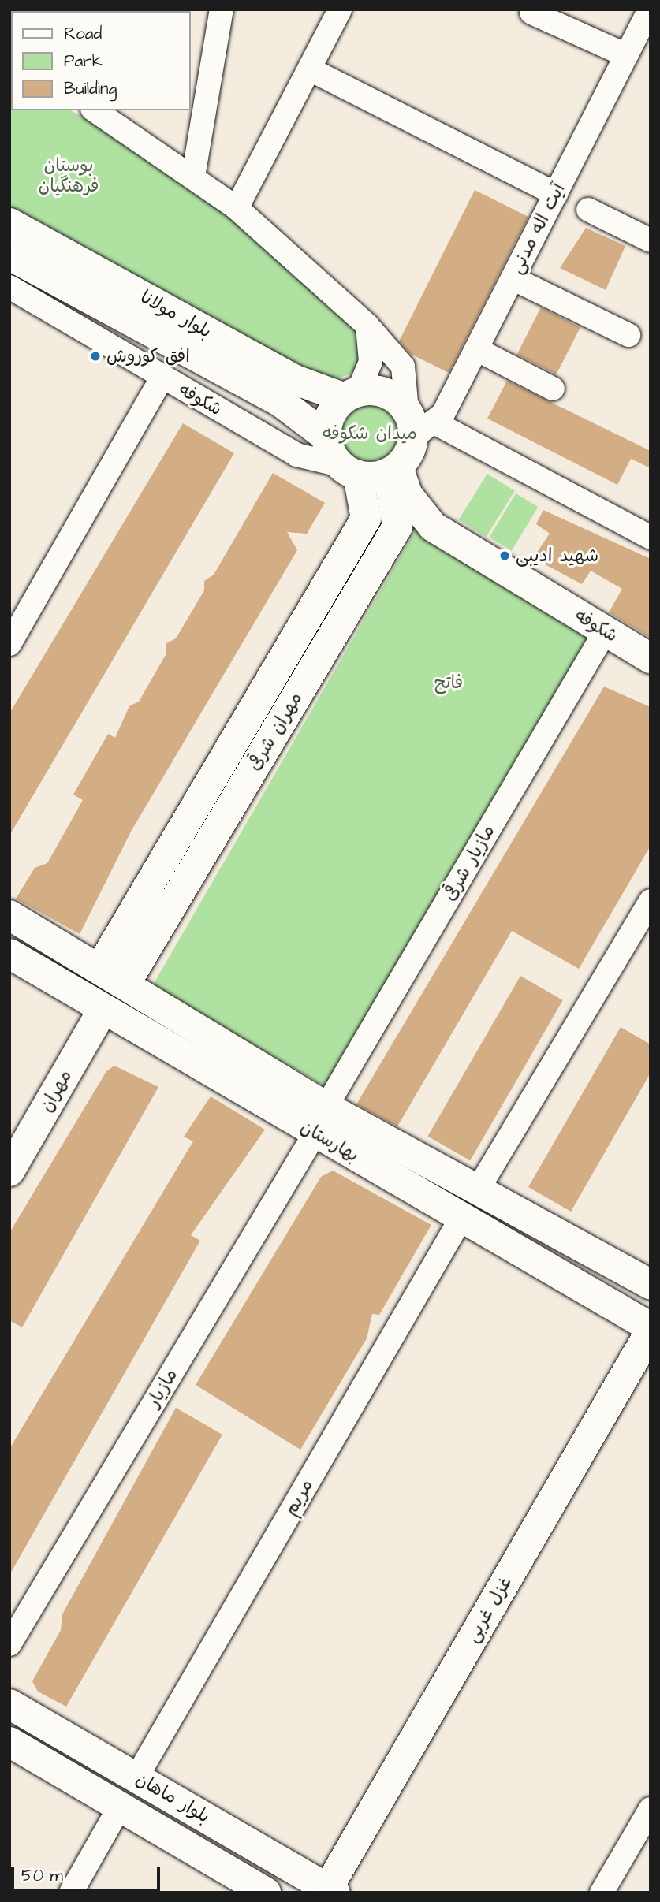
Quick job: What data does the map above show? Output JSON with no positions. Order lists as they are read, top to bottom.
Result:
{
  "streets": {
    "main road": [
      "بلوار مولانا",
      "شکوفه",
      "مهران شرقی",
      "مهران",
      "بهارستان",
      "غزل غربی",
      "بلوار ماهان"
    ],
    "street": [
      "آیت اله مدنی",
      "مازیار شرقی",
      "مازیار",
      "مریم"
    ]
  },
  "crossings": [
    ["آیت اله مدنی", "بلوار مولانا"],
    ["آیت اله مدنی", "شکوفه"],
    ["آیت اله مدنی", "مهران شرقی"],
    ["بلوار مولانا", "شکوفه"],
    ["بلوار مولانا", "مهران شرقی"],
    ["شکوفه", "مهران شرقی"],
    ["شکوفه", "مازیار شرقی"],
    ["مهران شرقی", "بهارستان"],
    ["مهران", "بهارستان"],
    ["بهارستان", "مازیار"],
    ["بهارستان", "مریم"],
    ["بهارستان", "غزل غربی"],
    ["مریم", "بلوار ماهان"],
    ["غزل غربی", "بلوار ماهان"]
  ],
  "parks": ["بوستان فرهنگیان", "میدان شکوفه", "فاتح"],
  "places": ["افق کوروش", "شهید ادیبی"],
  "legend": ["Road", "Park", "Building"],
  "scale_bar": "50 m"
}
